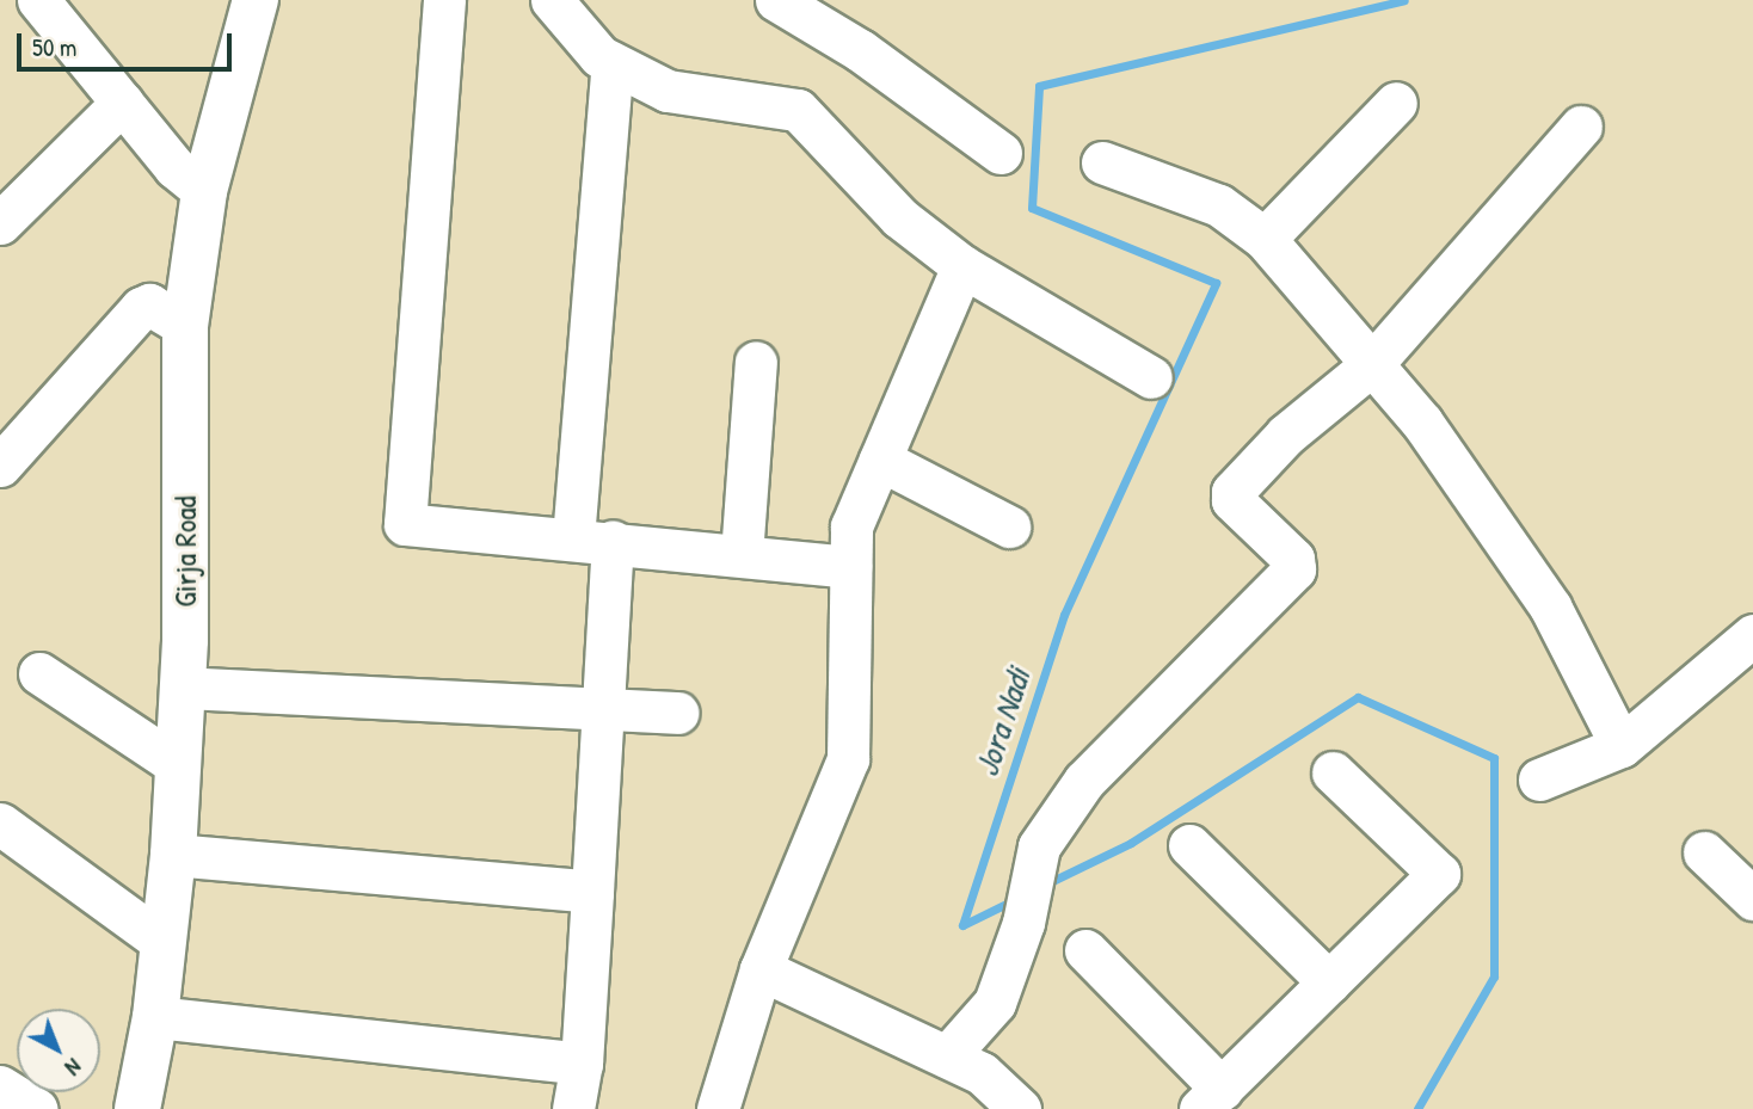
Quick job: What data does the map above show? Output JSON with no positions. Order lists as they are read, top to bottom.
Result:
{
  "streets": {
    "main road": ["Girja Road"]
  },
  "water": ["Jora Nadi"],
  "scale_bar": "50 m",
  "north": "bottom right"
}
